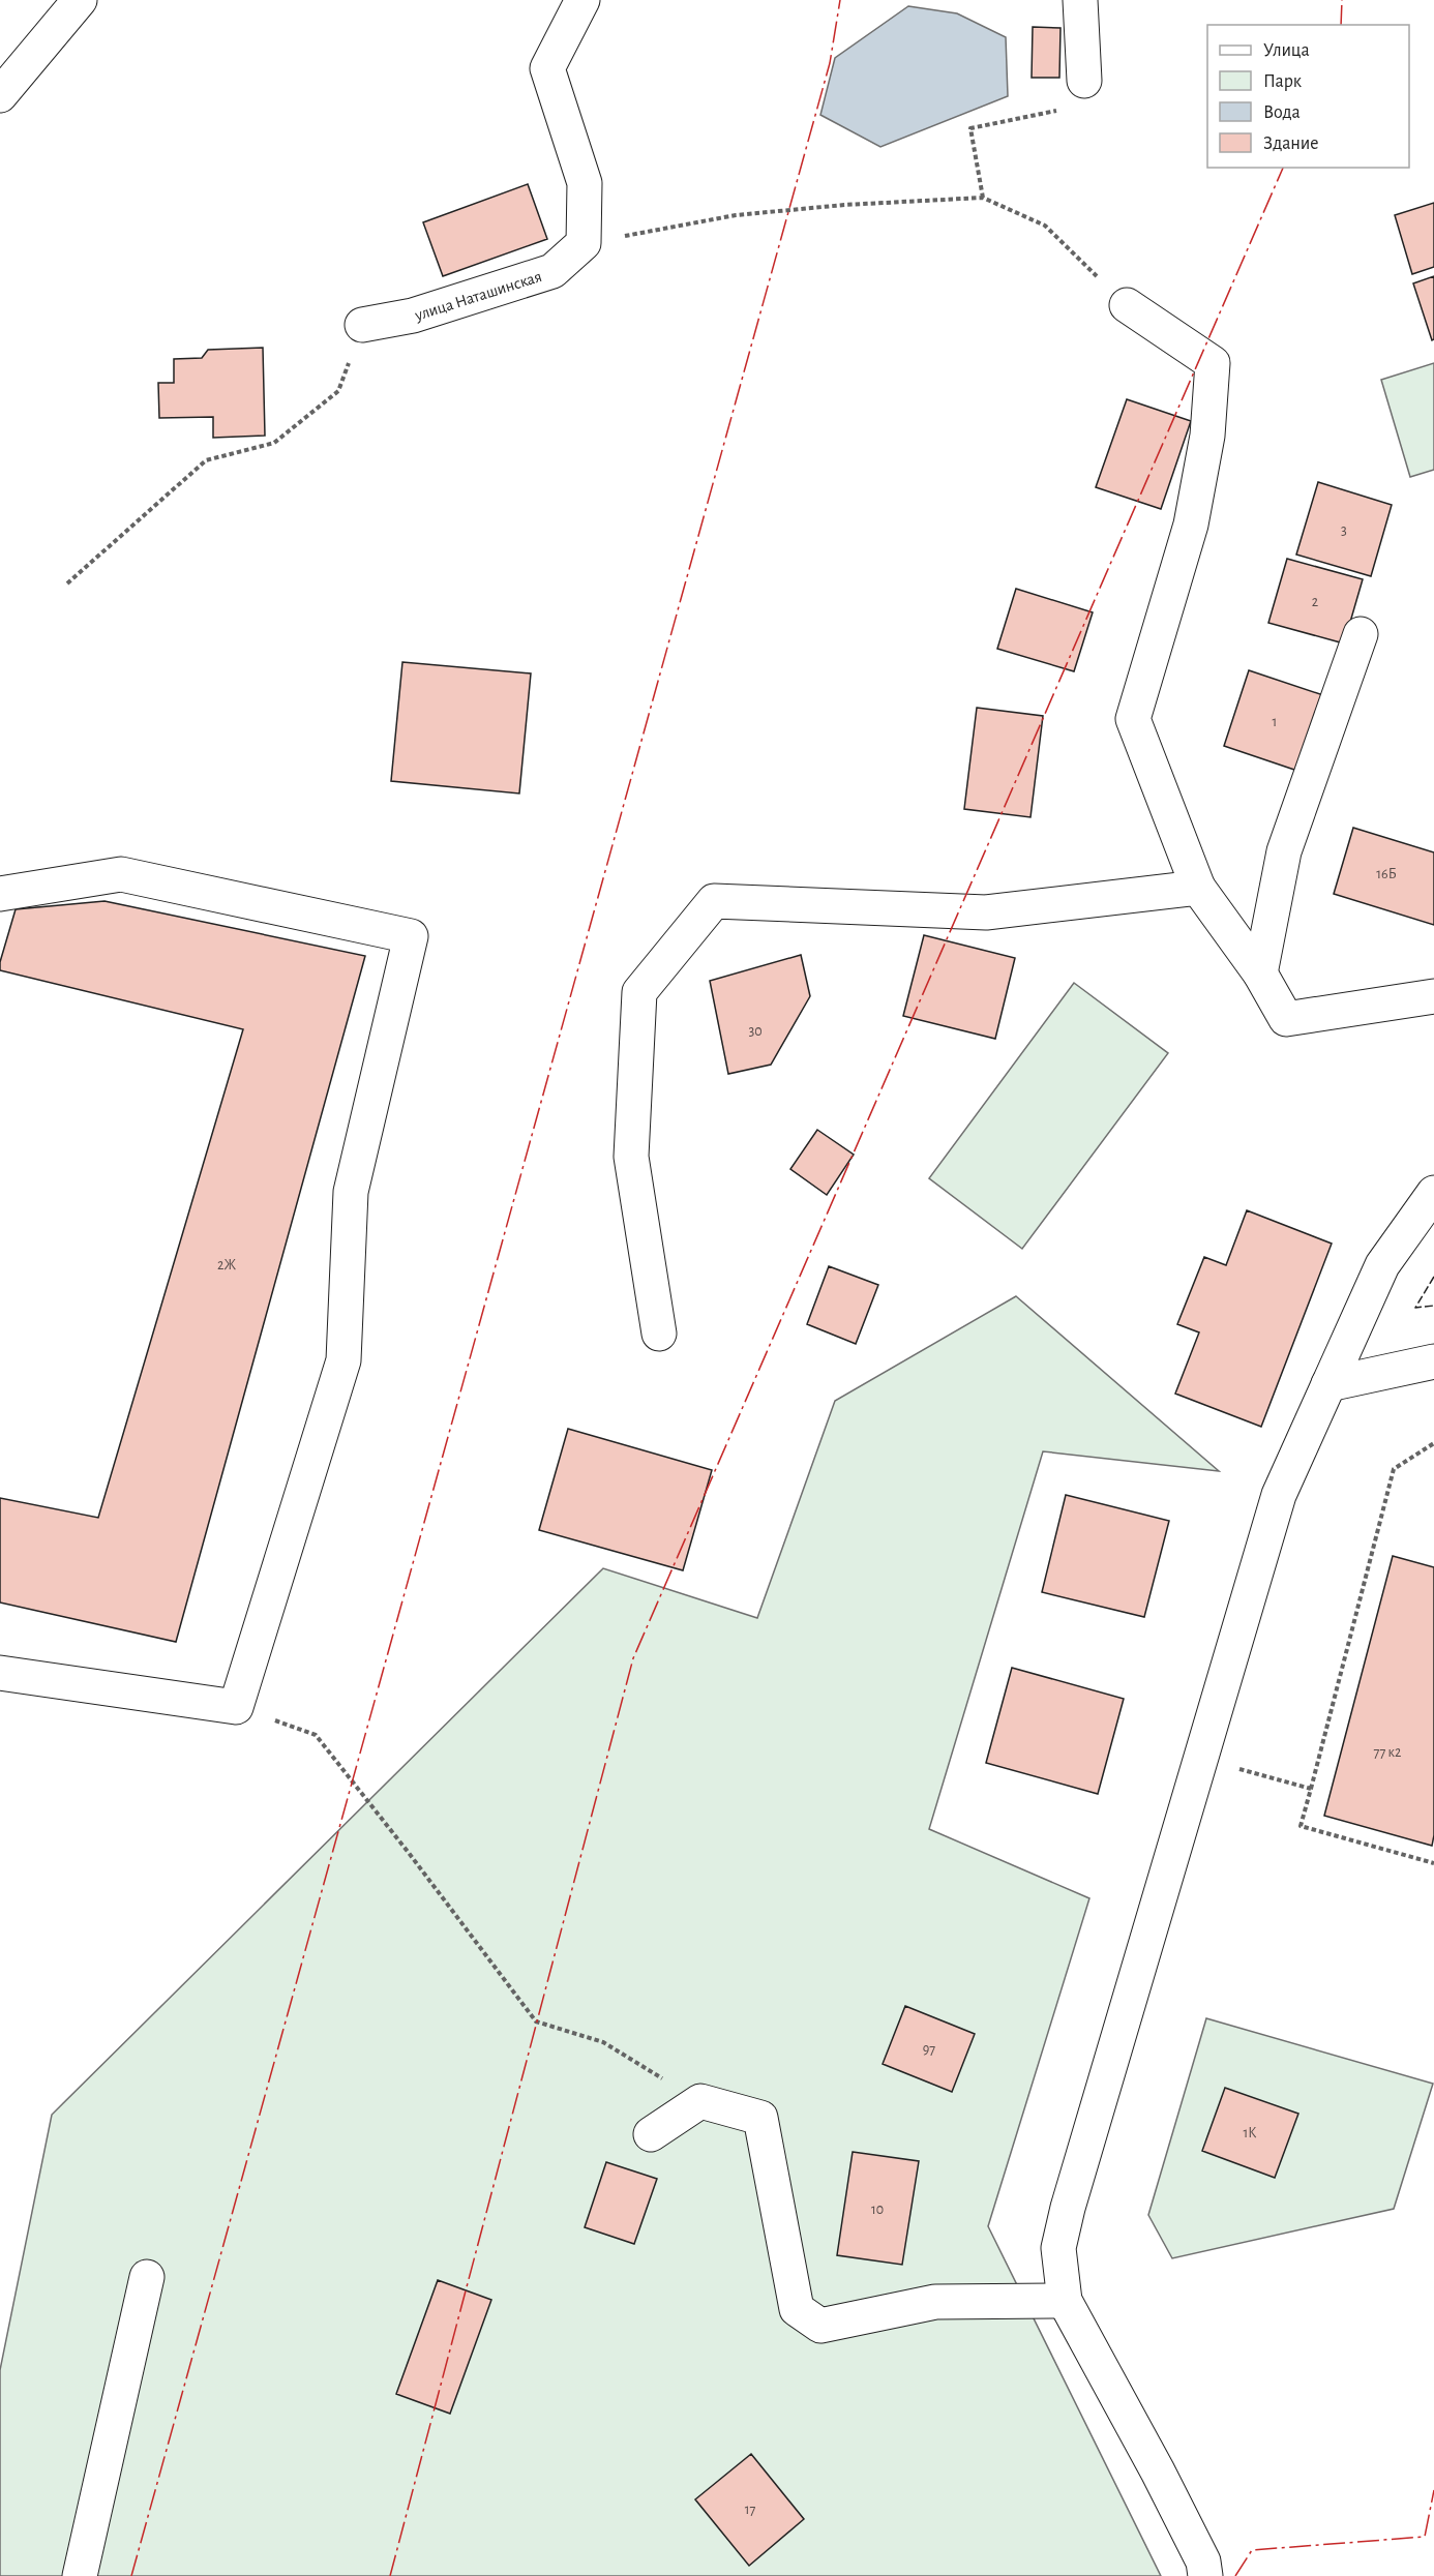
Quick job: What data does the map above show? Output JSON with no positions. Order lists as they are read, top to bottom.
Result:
{
  "streets": {
    "street": ["улица Наташинская"]
  },
  "house_numbers": [
    "3",
    "2",
    "1",
    "16Б",
    "30",
    "2Ж",
    "77 к2",
    "97",
    "1К",
    "10",
    "17"
  ],
  "legend": [
    "Улица",
    "Парк",
    "Вода",
    "Здание"
  ]
}
